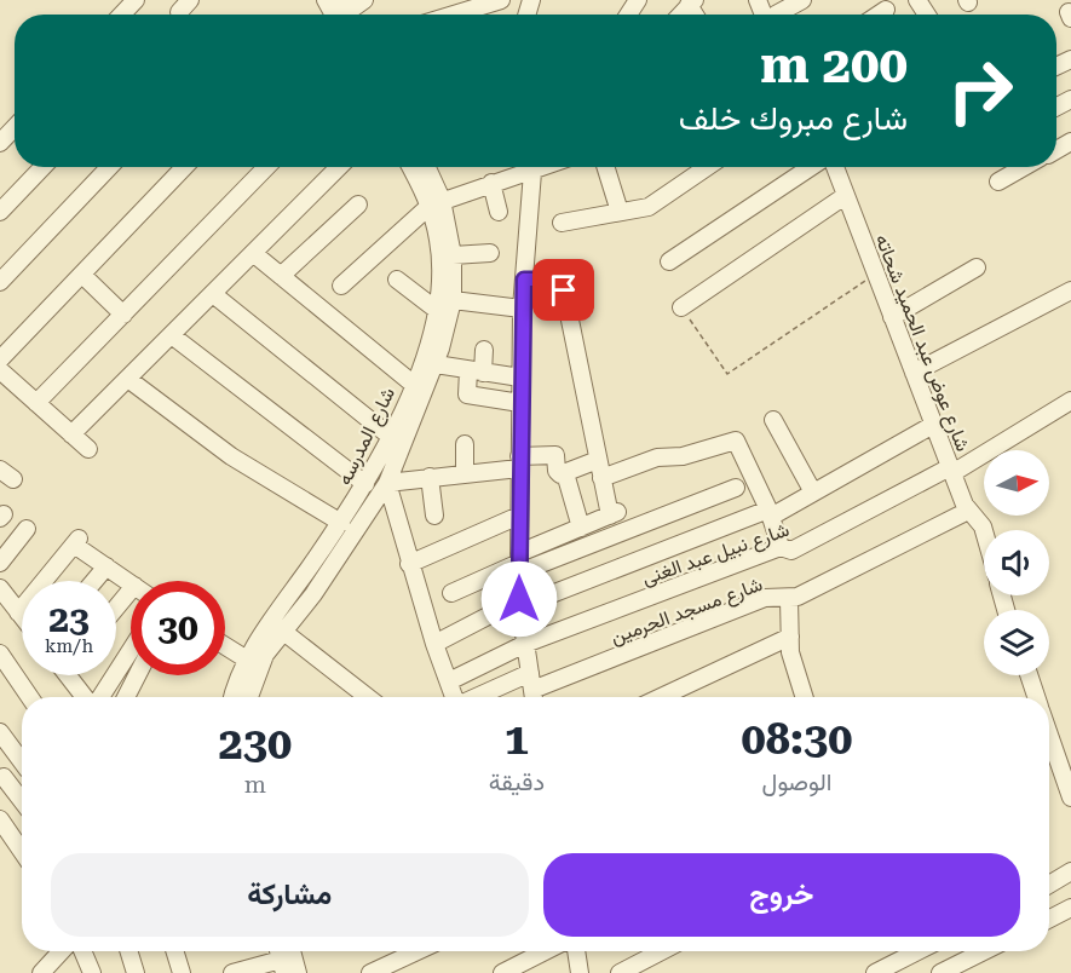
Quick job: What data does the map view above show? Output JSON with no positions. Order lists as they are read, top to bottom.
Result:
{
  "streets": {
    "street": [
      "شارع عوض عبد الحميد شحاته",
      "شارع المدرسه",
      "شارع نبيل عبد الغنى",
      "شارع مسجد الحرمين"
    ]
  },
  "crossings": [
    ["شارع عوض عبد الحميد شحاته", "شارع نبيل عبد الغنى"],
    ["شارع عوض عبد الحميد شحاته", "شارع مسجد الحرمين"]
  ],
  "north": "right",
  "page": {
    "turn": ["200 m", "شارع مبروك خلف"],
    "speed": "23 km/h",
    "limit": "30",
    "eta": [
      "08:30",
      "الوصول",
      "1",
      "دقيقة",
      "230",
      "m"
    ],
    "buttons": ["خروج", "مشاركة"]
  }
}
